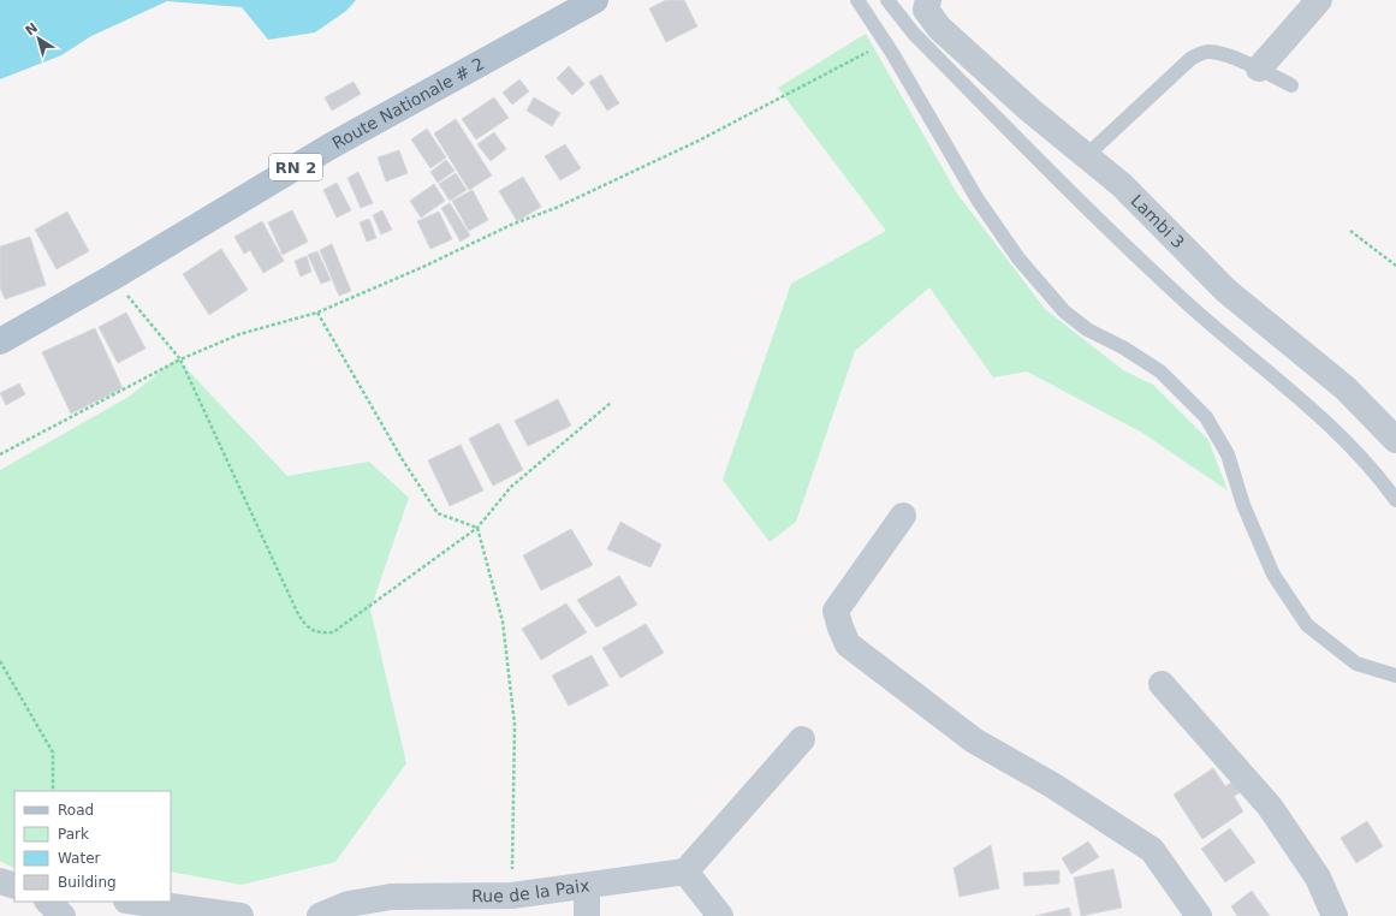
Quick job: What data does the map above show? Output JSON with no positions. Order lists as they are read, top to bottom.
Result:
{
  "streets": {
    "main road": ["Route Nationale # 2", "RN 2"],
    "street": ["Lambi 3", "Rue de la Paix"]
  },
  "legend": [
    "Road",
    "Park",
    "Water",
    "Building"
  ],
  "north": "top left"
}
